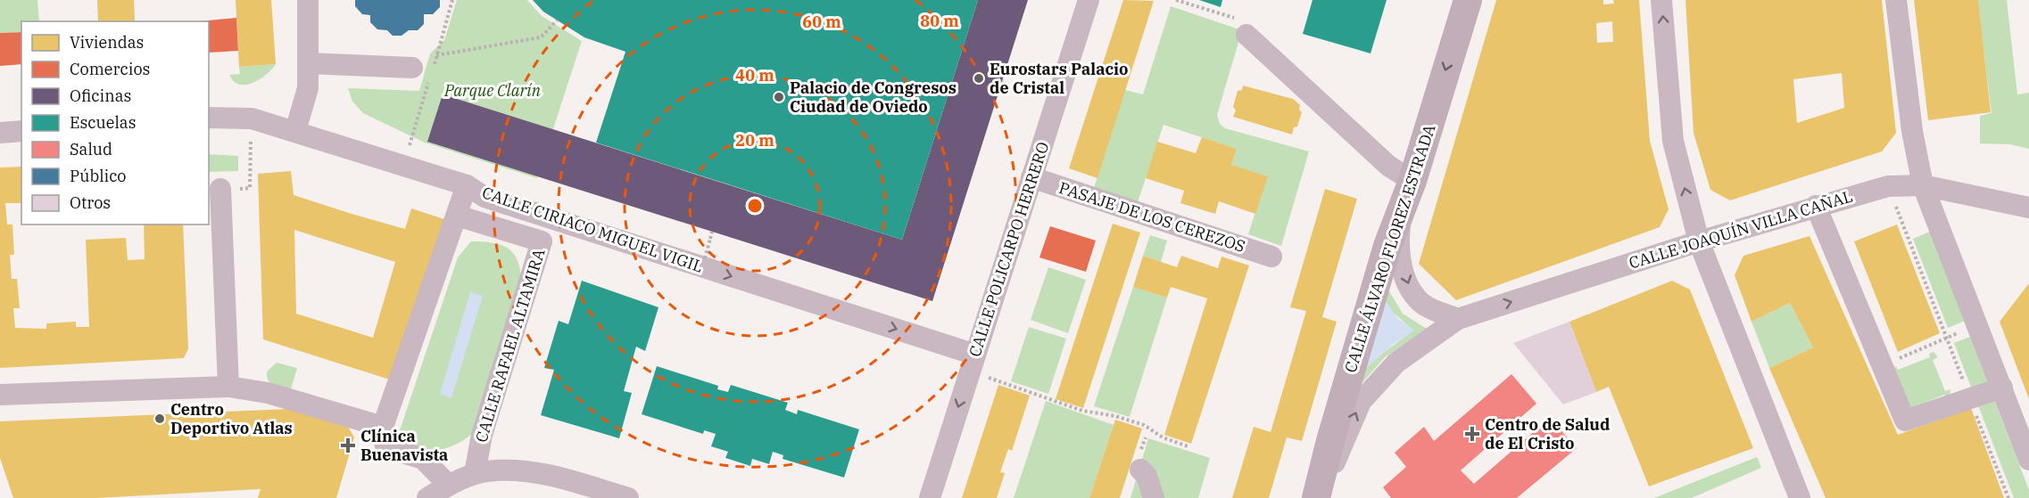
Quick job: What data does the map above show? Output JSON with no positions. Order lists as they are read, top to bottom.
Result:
{
  "streets": {
    "main road": ["CALLE ÁLVARO FLOREZ ESTRADA"],
    "street": [
      "PASAJE DE LOS CEREZOS",
      "CALLE CIRIACO MIGUEL VIGIL",
      "CALLE JOAQUÍN VILLA CAÑAL",
      "CALLE POLICARPO HERRERO",
      "CALLE RAFAEL ALTAMIRA"
    ]
  },
  "crossings": [
    ["PASAJE DE LOS CEREZOS", "CALLE POLICARPO HERRERO"],
    ["CALLE CIRIACO MIGUEL VIGIL", "CALLE POLICARPO HERRERO"],
    ["CALLE JOAQUÍN VILLA CAÑAL", "CALLE ÁLVARO FLOREZ ESTRADA"]
  ],
  "one_way": ["CALLE CIRIACO MIGUEL VIGIL", "CALLE JOAQUÍN VILLA CAÑAL", "CALLE ÁLVARO FLOREZ ESTRADA"],
  "parks": ["Parque Clarín"],
  "places": {
    "other": ["Eurostars Palacio de Cristal", "Palacio de Congresos Ciudad de Oviedo", "Centro Deportivo Atlas"],
    "health": ["Centro de Salud de El Cristo", "Clínica Buenavista"]
  },
  "legend": [
    "Viviendas",
    "Comercios",
    "Oficinas",
    "Escuelas",
    "Salud",
    "Público",
    "Otros"
  ],
  "rings": [
    "80 m",
    "60 m",
    "40 m",
    "20 m"
  ]
}
